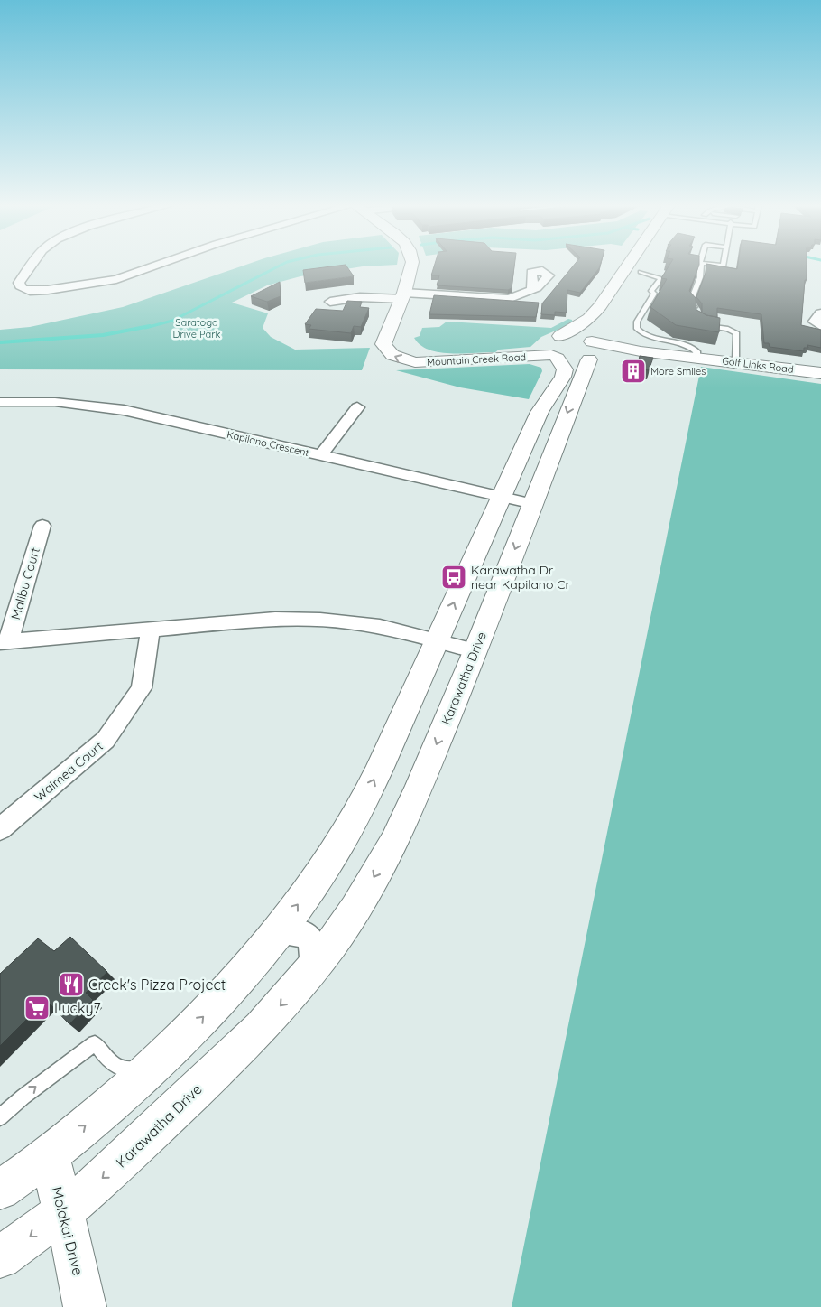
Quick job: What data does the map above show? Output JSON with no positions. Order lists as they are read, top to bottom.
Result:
{
  "streets": {
    "main road": [
      "Mountain Creek Road",
      "Golf Links Road",
      "Karawatha Drive",
      "Molakai Drive"
    ],
    "street": ["Kapilano Crescent", "Malibu Court", "Waimea Court"]
  },
  "crossings": [
    ["Mountain Creek Road", "Karawatha Drive"],
    ["Golf Links Road", "Karawatha Drive"],
    ["Kapilano Crescent", "Karawatha Drive"],
    ["Karawatha Drive", "Molakai Drive"]
  ],
  "parks": ["Saratoga Drive Park"],
  "places": {
    "building": ["More Smiles"],
    "bus stop": ["Karawatha Dr near Kapilano Cr"],
    "restaurant": ["Creek's Pizza Project"],
    "supermarket": ["Lucky7"]
  }
}
